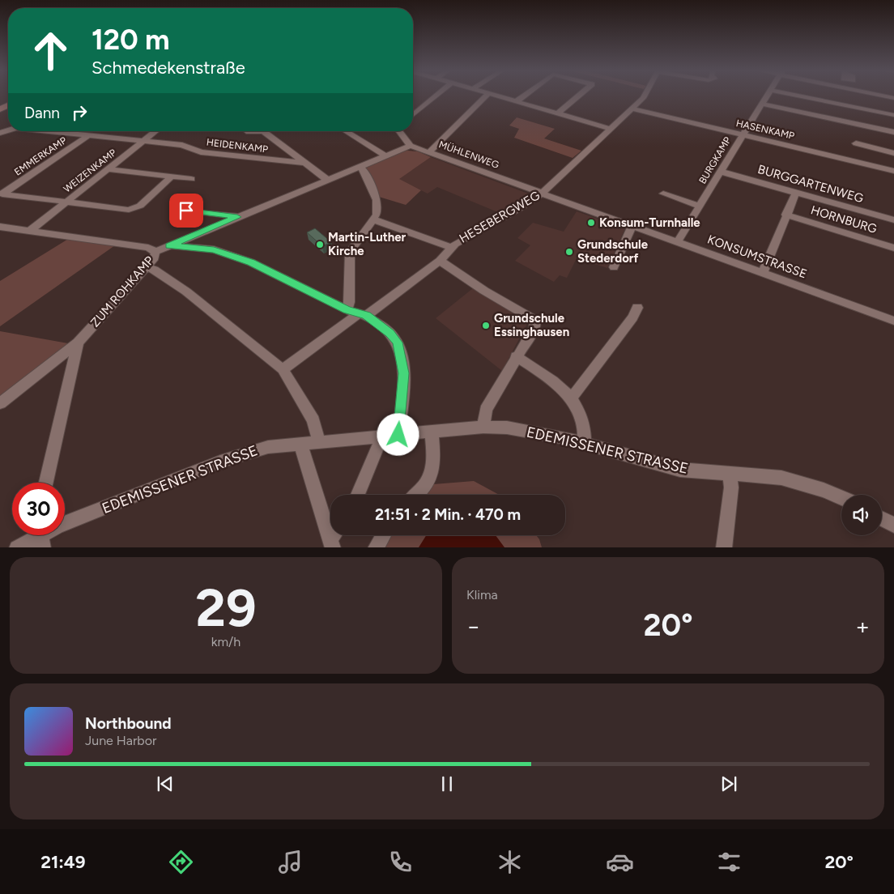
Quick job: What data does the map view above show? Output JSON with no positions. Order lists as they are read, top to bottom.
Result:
{
  "streets": {
    "street": [
      "HASENKAMP",
      "HEIDENKAMP",
      "MÜHLENWEG",
      "EMMERKAMP",
      "BURGKAMP",
      "WEIZENKAMP",
      "BURGGARTENWEG",
      "HESEBERGWEG",
      "HORNBURG",
      "KONSUMSTRASSE",
      "ZUM ROHKAMP",
      "EDEMISSENER STRASSE"
    ]
  },
  "crossings": [
    ["HASENKAMP", "BURGKAMP"],
    ["HASENKAMP", "HESEBERGWEG"],
    ["HEIDENKAMP", "EMMERKAMP"],
    ["HEIDENKAMP", "WEIZENKAMP"],
    ["MÜHLENWEG", "HESEBERGWEG"],
    ["MÜHLENWEG", "KONSUMSTRASSE"],
    ["MÜHLENWEG", "ZUM ROHKAMP"],
    ["BURGKAMP", "BURGGARTENWEG"],
    ["BURGKAMP", "KONSUMSTRASSE"],
    ["HESEBERGWEG", "KONSUMSTRASSE"]
  ],
  "places": [
    "Konsum-Turnhalle",
    "Martin-Luther Kirche",
    "Grundschule Stederdorf",
    "Grundschule Essinghausen"
  ],
  "page": {
    "turn": ["120 m", "Schmedekenstraße"],
    "then": "Dann",
    "limit": "30",
    "trip": "21:51 · 2 Min. · 470 m",
    "tile": [
      ["29", "km/h"],
      "Klima"
    ],
    "heat": ["−", "20°", "+"],
    "song": ["Northbound", "June Harbor"],
    "tabs": ["21:49", "20°"]
  }
}
